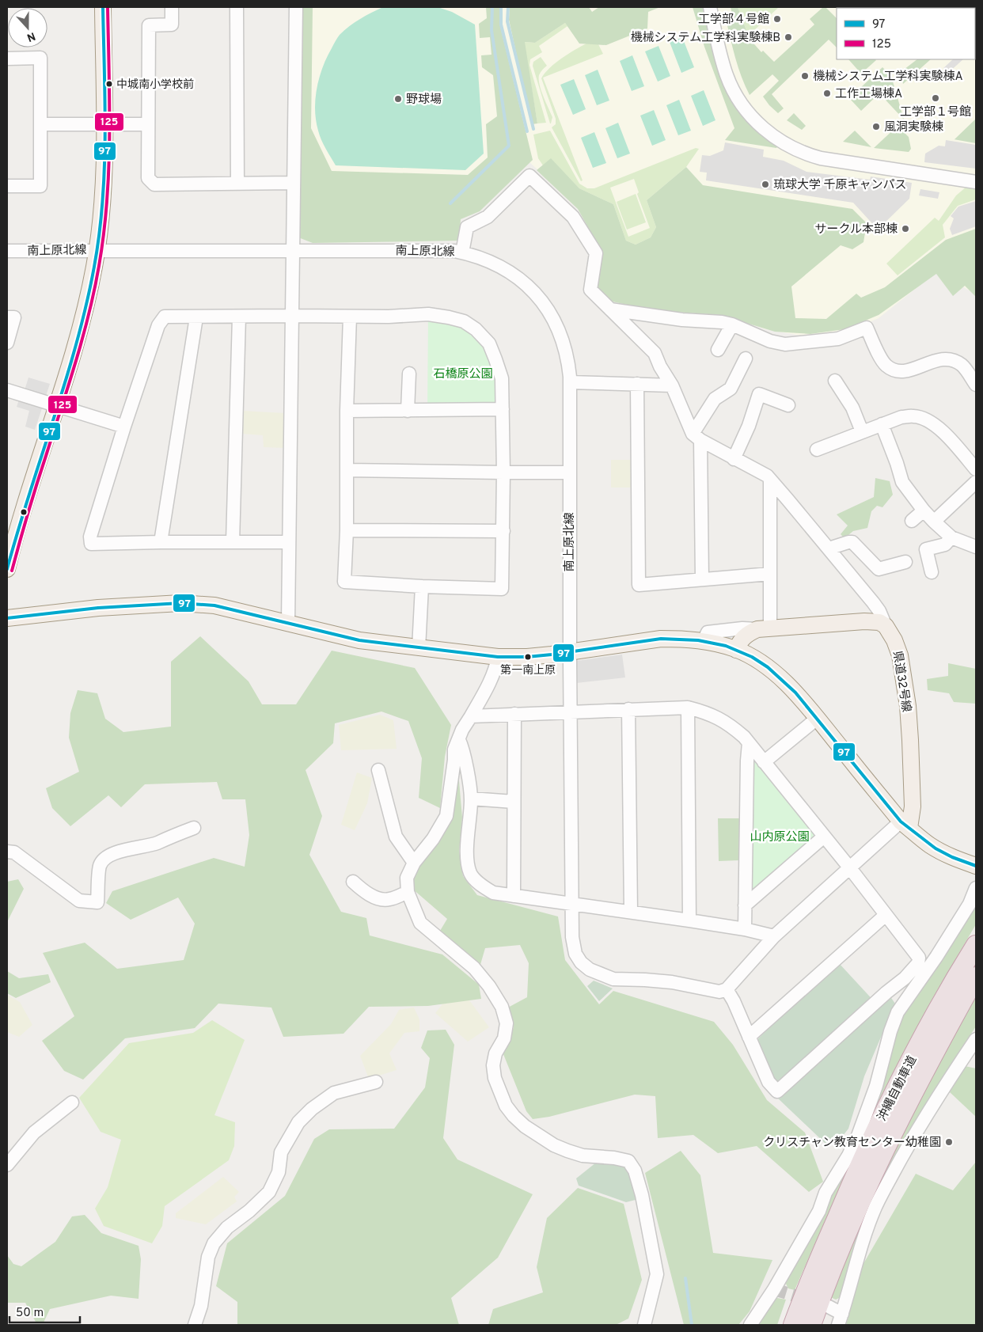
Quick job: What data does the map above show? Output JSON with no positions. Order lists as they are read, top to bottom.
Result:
{
  "streets": {
    "highway": ["沖縄自動車道"],
    "main road": ["県道32号線"],
    "street": ["南上原北線"]
  },
  "parks": ["石橋原公園", "山内原公園"],
  "places": [
    "工学部４号館",
    "機械システム工学科実験棟B",
    "機械システム工学科実験棟A",
    "中城南小学校前",
    "工作工場棟A",
    "工学部１号館",
    "野球場",
    "風洞実験棟",
    "琉球大学 千原キャンパス",
    "サークル本部棟",
    "第一南上原",
    "クリスチャン教育センター幼稚園"
  ],
  "lines": ["transit line 97", "transit line 125"],
  "legend": ["97", "125"],
  "scale_bar": "50 m",
  "north": "bottom"
}
